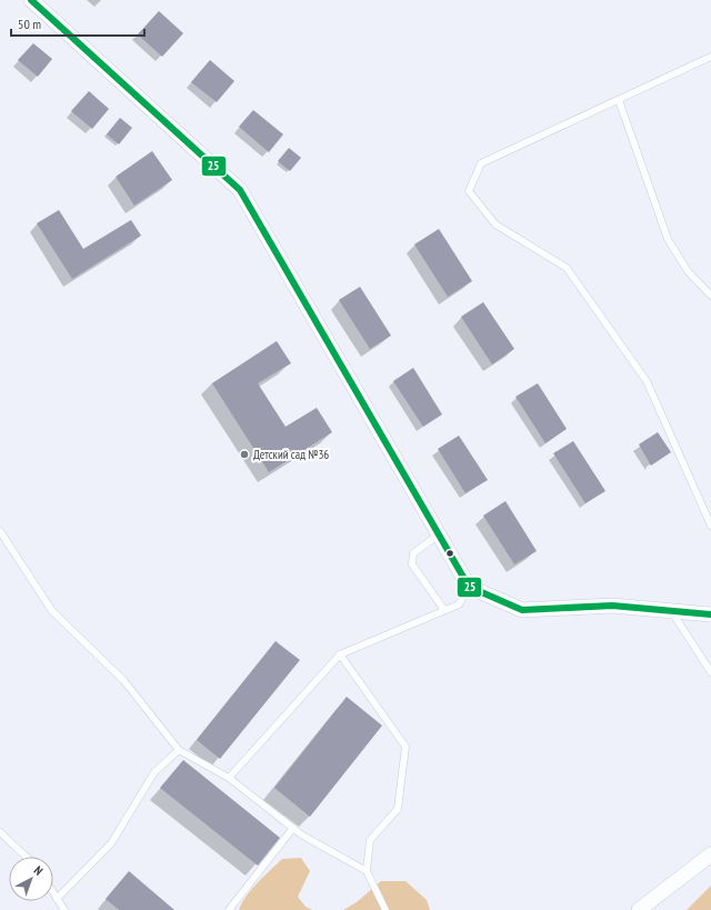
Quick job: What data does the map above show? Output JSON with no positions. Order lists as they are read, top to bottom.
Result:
{
  "places": ["Детский сад №36"],
  "lines": ["transit line 25"],
  "scale_bar": "50 m",
  "north": "top right"
}
